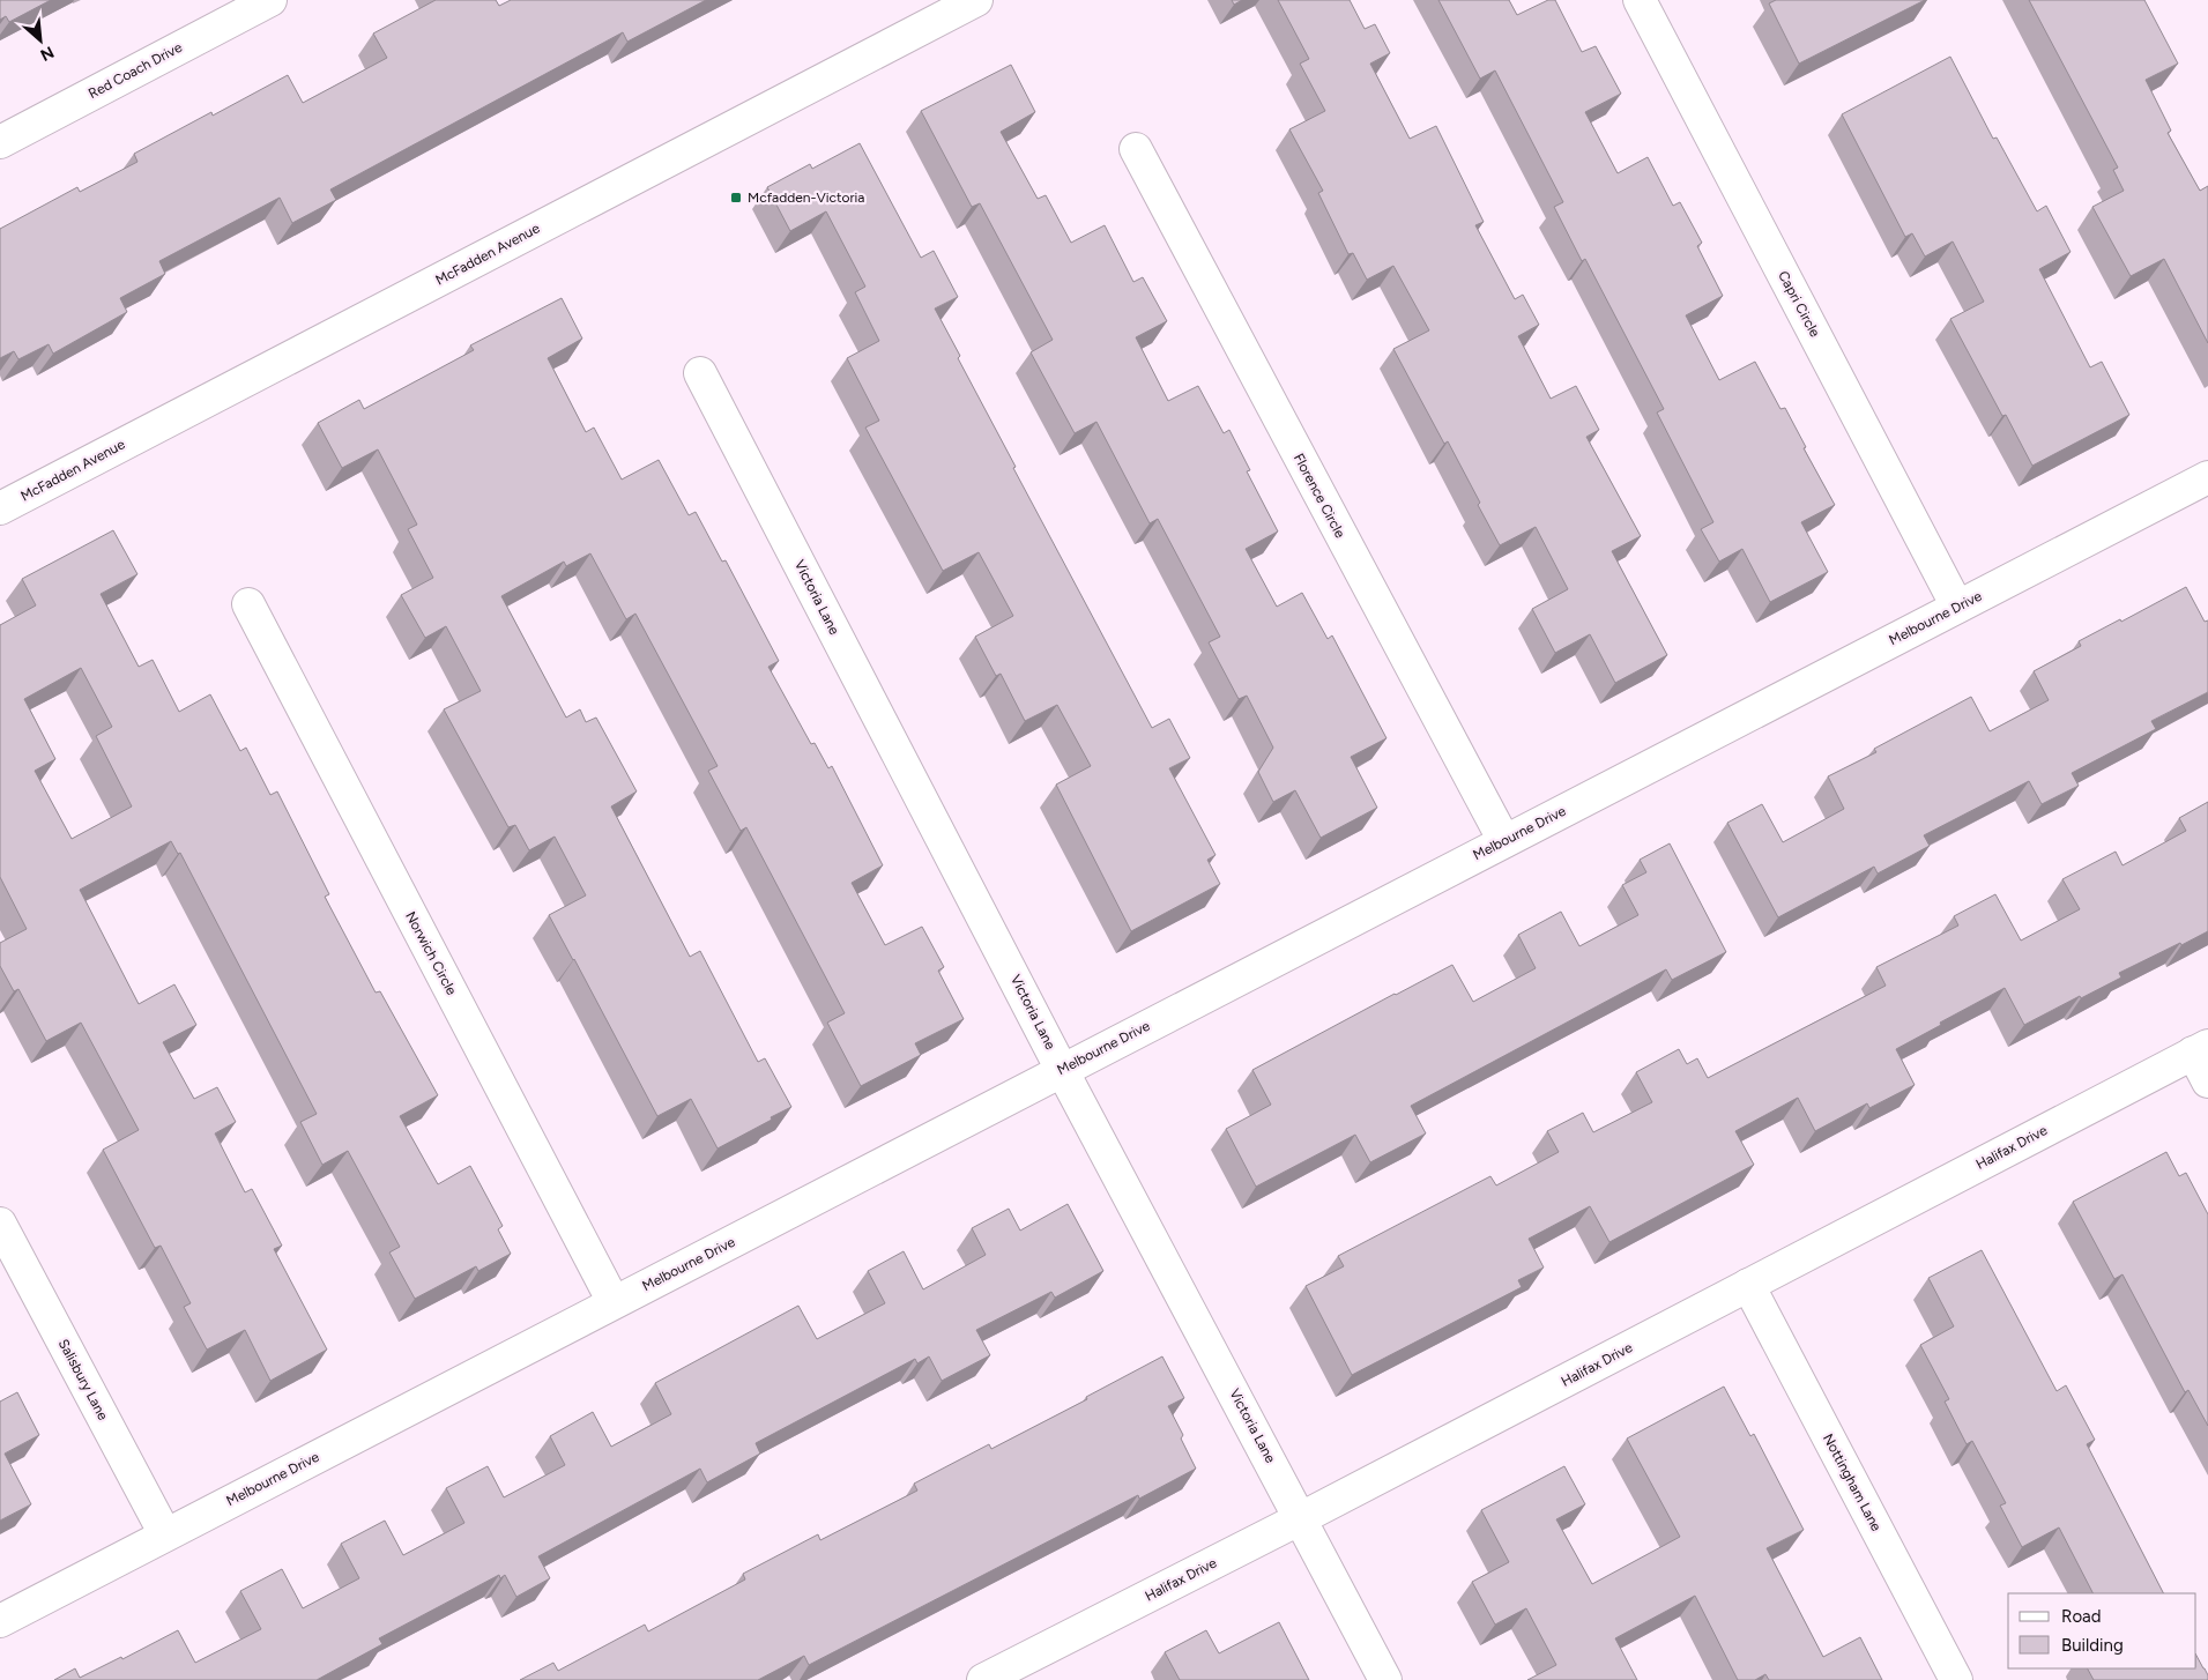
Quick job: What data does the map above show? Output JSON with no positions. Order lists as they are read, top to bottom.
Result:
{
  "streets": {
    "street": [
      "Red Coach Drive",
      "McFadden Avenue",
      "Capri Circle",
      "Florence Circle",
      "Victoria Lane",
      "Melbourne Drive",
      "Norwich Circle",
      "Halifax Drive",
      "Salisbury Lane",
      "Nottingham Lane"
    ]
  },
  "crossings": [
    ["Capri Circle", "Melbourne Drive"],
    ["Florence Circle", "Melbourne Drive"],
    ["Victoria Lane", "Melbourne Drive"],
    ["Victoria Lane", "Halifax Drive"],
    ["Melbourne Drive", "Norwich Circle"],
    ["Melbourne Drive", "Salisbury Lane"],
    ["Halifax Drive", "Nottingham Lane"]
  ],
  "places": {
    "transit": ["Mcfadden-Victoria"]
  },
  "legend": ["Road", "Building"],
  "north": "bottom right"
}
